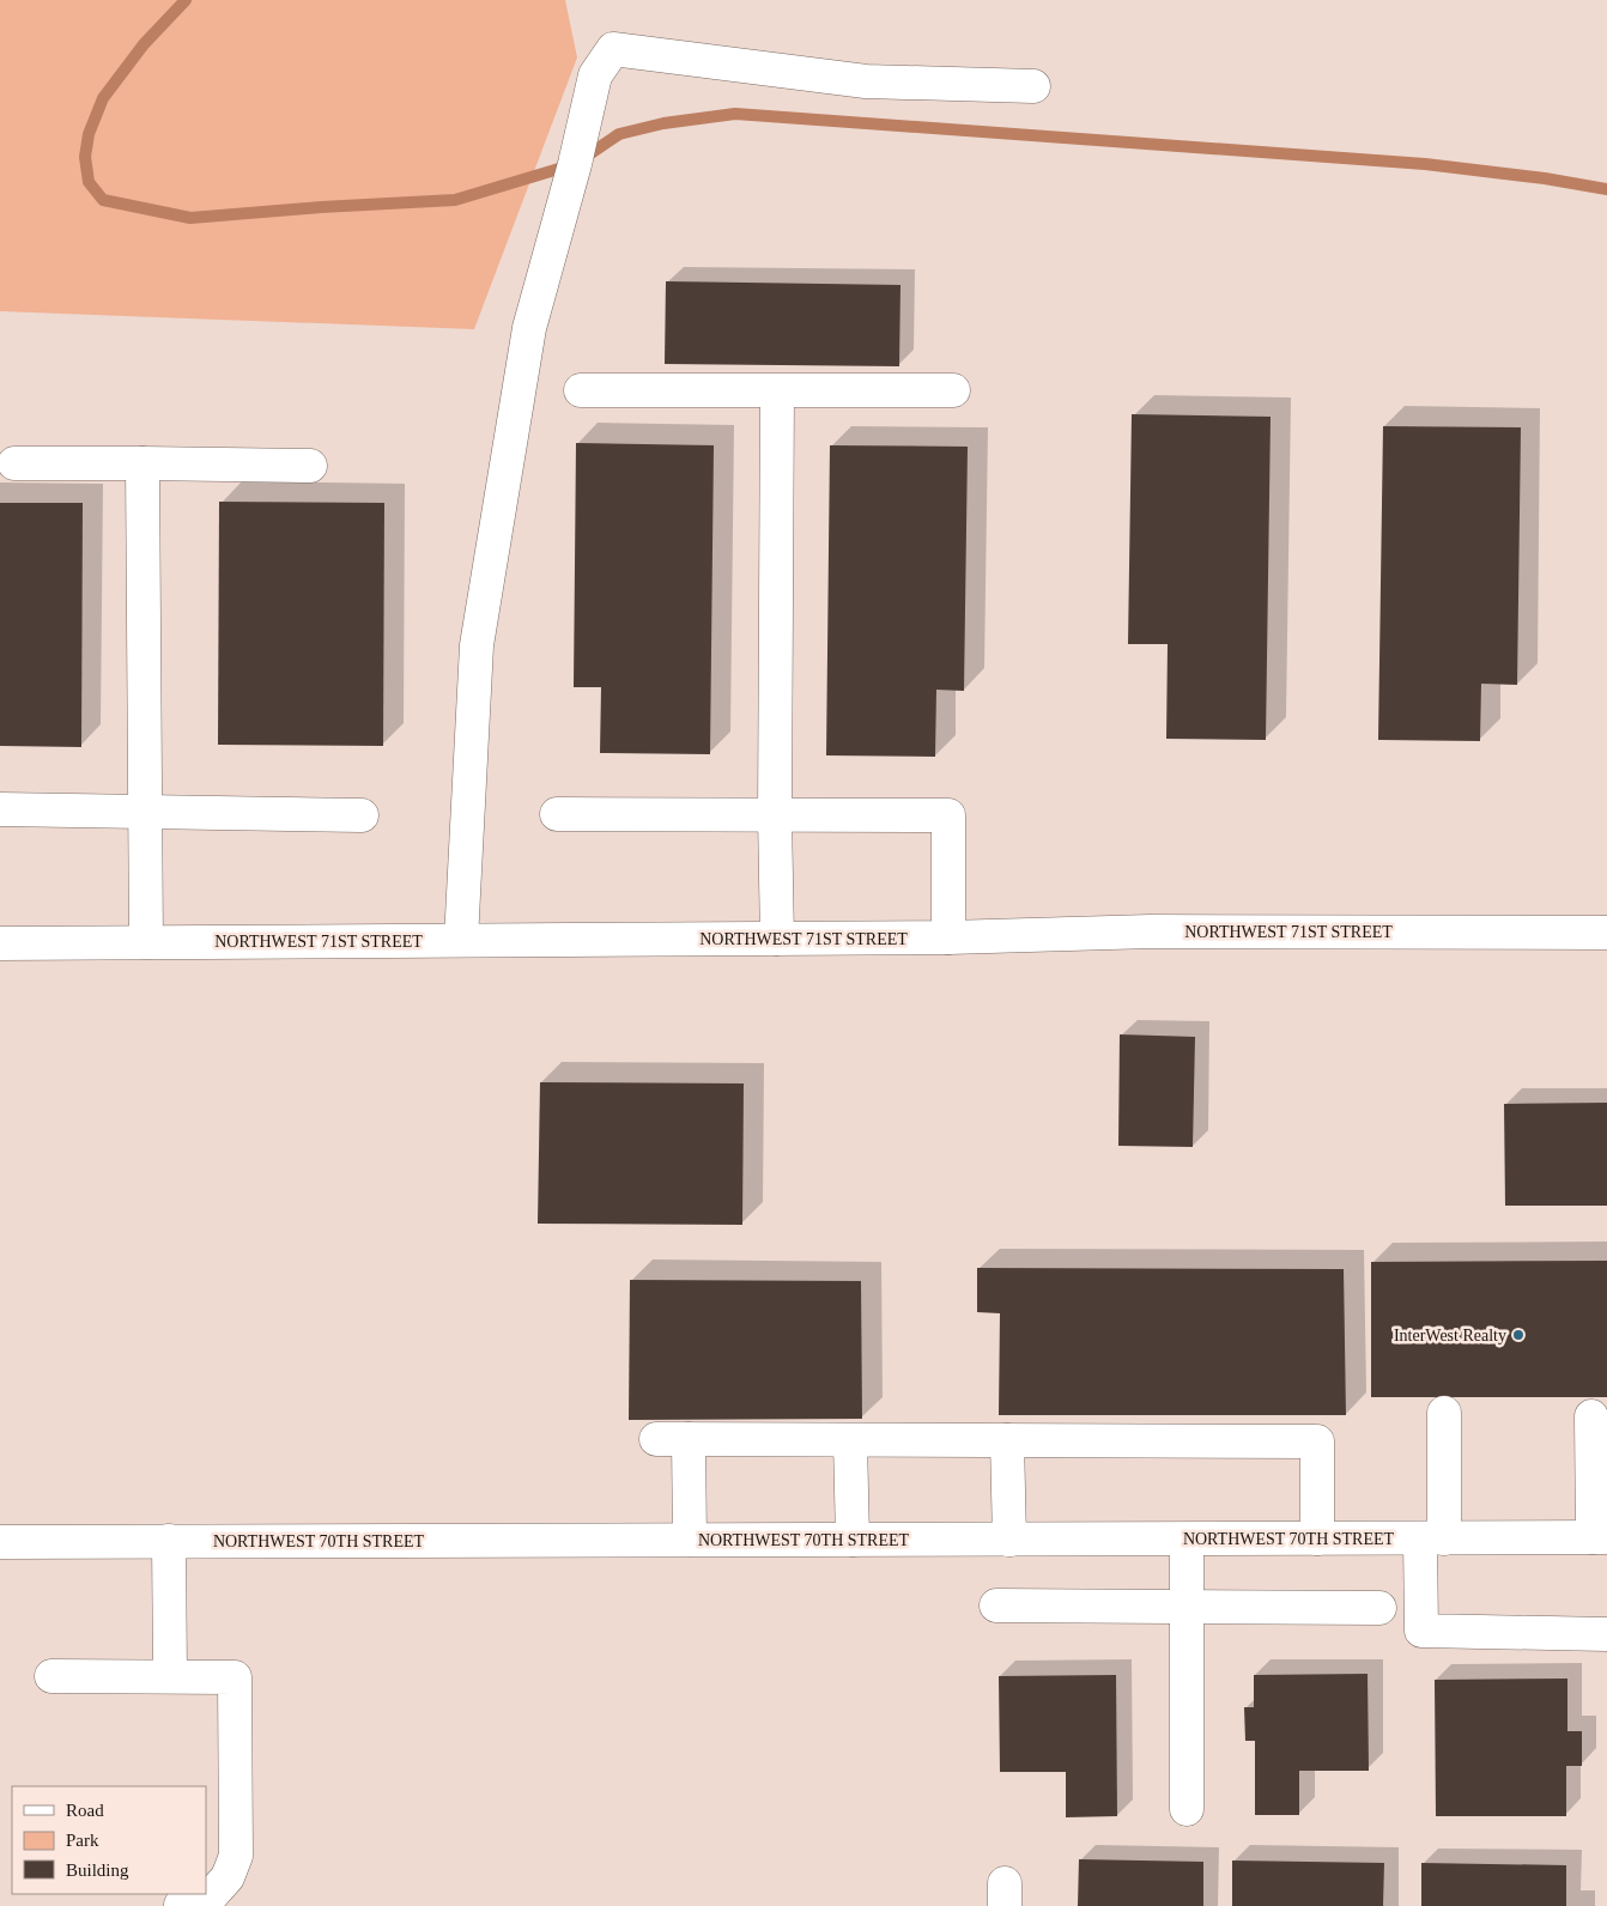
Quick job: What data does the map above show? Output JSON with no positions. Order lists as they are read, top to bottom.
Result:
{
  "streets": {
    "street": ["NORTHWEST 71ST STREET", "NORTHWEST 70TH STREET"]
  },
  "places": ["InterWest Realty"],
  "legend": ["Road", "Park", "Building"]
}
